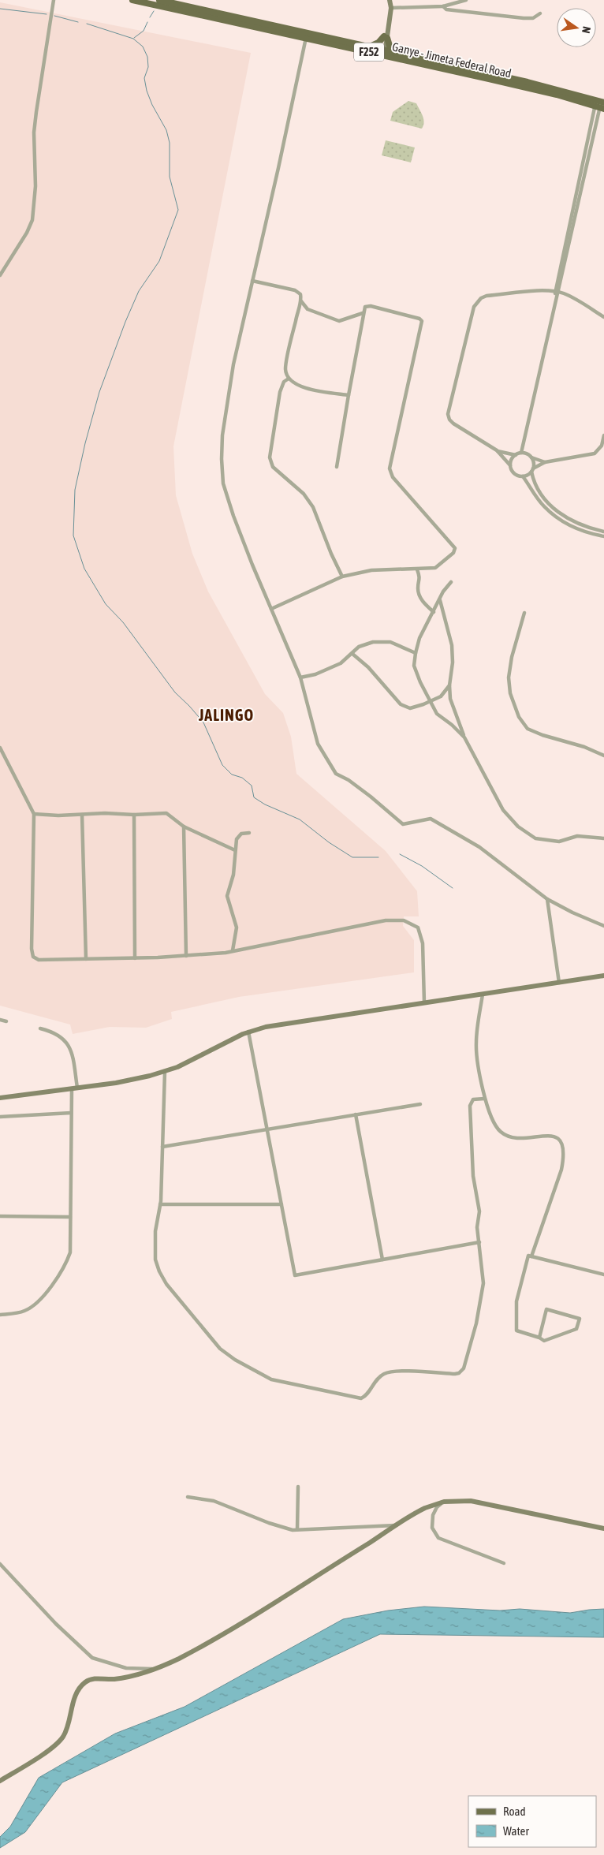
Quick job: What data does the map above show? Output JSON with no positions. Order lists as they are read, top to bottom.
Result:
{
  "streets": {
    "main road": ["F252", "Ganye - Jimeta Federal Road"]
  },
  "districts": ["JALINGO"],
  "legend": ["Road", "Water"],
  "north": "right"
}
